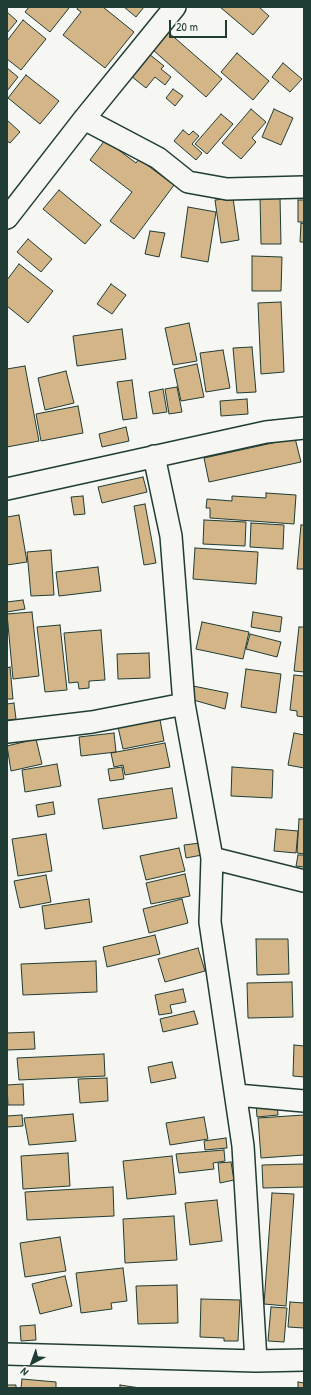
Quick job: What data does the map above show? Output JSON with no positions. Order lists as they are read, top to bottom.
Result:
{
  "scale_bar": "20 m",
  "north": "bottom left"
}
